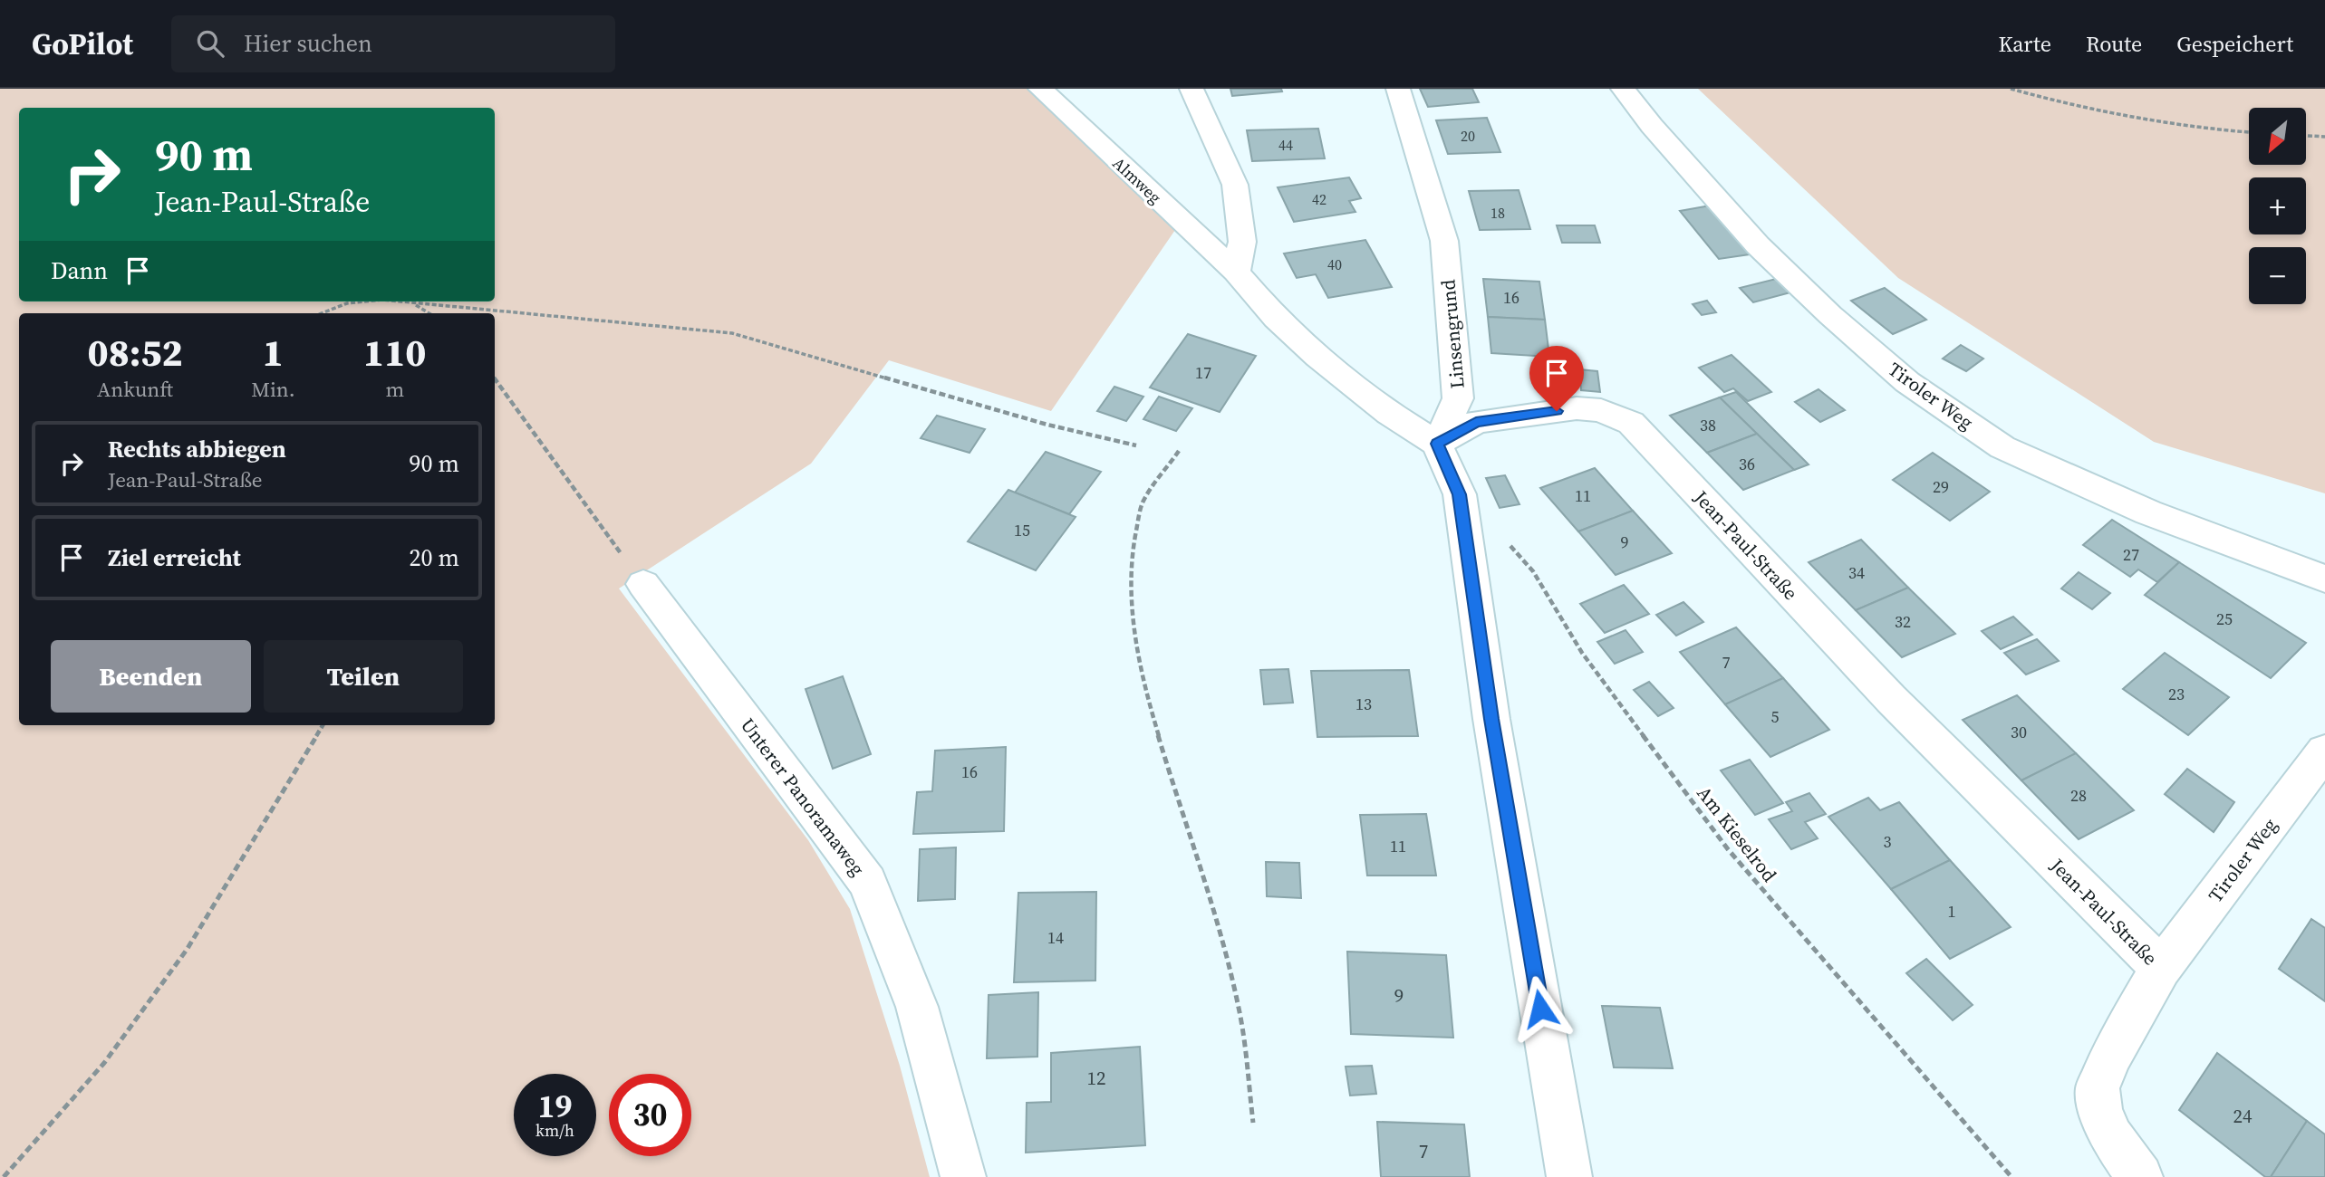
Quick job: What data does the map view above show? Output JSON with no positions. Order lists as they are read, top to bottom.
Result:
{
  "streets": {
    "street": [
      "Almweg",
      "Linsengrund",
      "Tiroler Weg",
      "Jean-Paul-Straße",
      "Unterer Panoramaweg"
    ],
    "path": ["Am Kieselrod"]
  },
  "crossings": [
    ["Linsengrund", "Jean-Paul-Straße"],
    ["Tiroler Weg", "Jean-Paul-Straße"]
  ],
  "house_numbers": [
    "20",
    "44",
    "42",
    "18",
    "40",
    "16",
    "17",
    "38",
    "36",
    "29",
    "11",
    "15",
    "9",
    "27",
    "34",
    "25",
    "32",
    "7",
    "23",
    "13",
    "5",
    "30",
    "16",
    "28",
    "3",
    "11",
    "1",
    "14",
    "9",
    "12",
    "24",
    "7"
  ],
  "north": "bottom left",
  "page": {
    "header": "GoPilot",
    "search": "Hier suchen",
    "nav": ["Karte", "Route", "Gespeichert"],
    "map_buttons": ["+", "−"],
    "turn": ["90 m", "Jean-Paul-Straße"],
    "then": "Dann",
    "eta": [
      "08:52",
      "Ankunft",
      "1",
      "Min.",
      "110",
      "m"
    ],
    "list": [
      {
        "name": "Rechts abbiegen",
        "note": "Jean-Paul-Straße",
        "value": "90 m"
      },
      {
        "name": "Ziel erreicht",
        "value": "20 m"
      }
    ],
    "buttons": ["Beenden", "Teilen"],
    "speed": "19 km/h",
    "limit": "30"
  }
}
